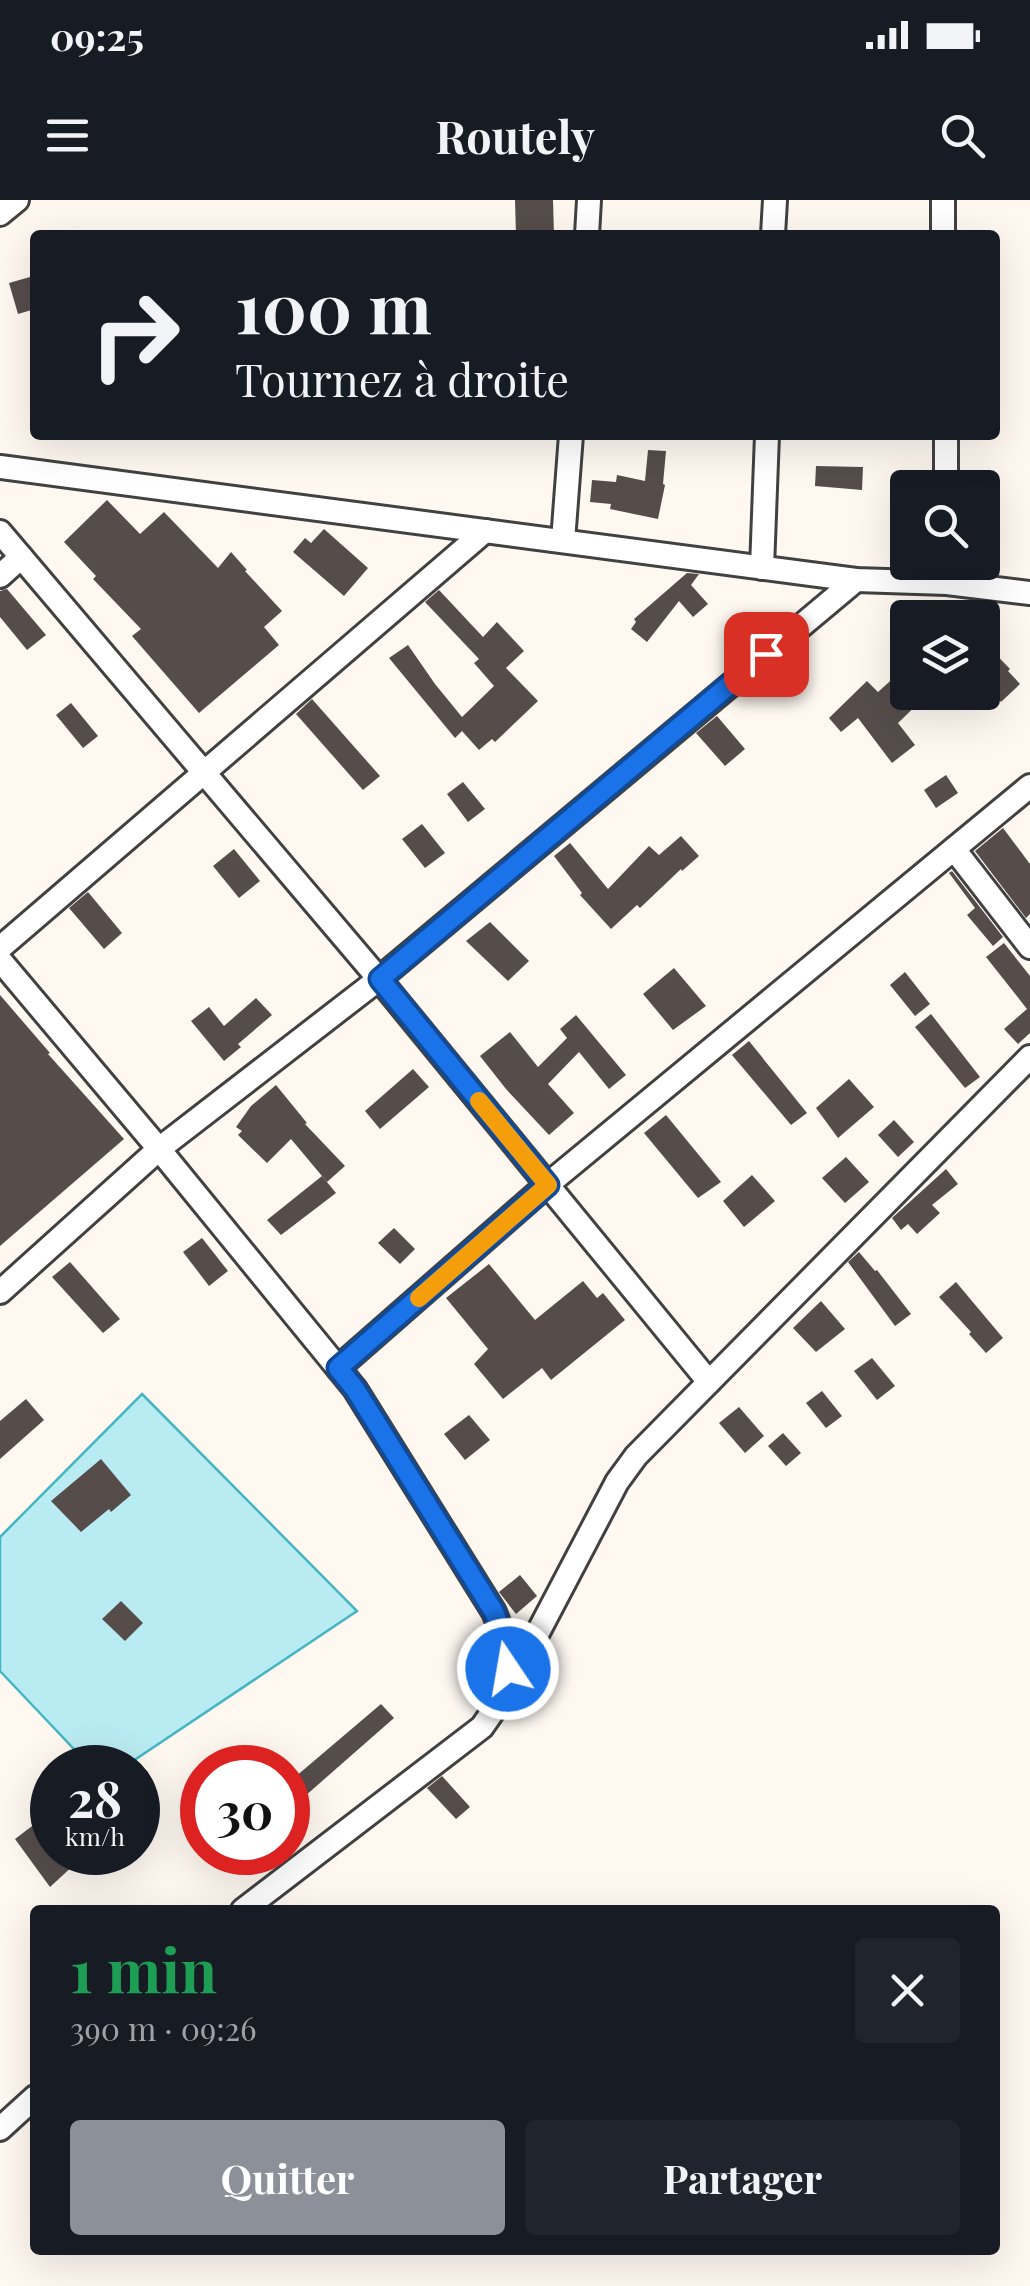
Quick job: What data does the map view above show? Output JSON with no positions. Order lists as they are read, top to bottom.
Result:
{
  "page": {
    "status": "09:25",
    "header": "Routely",
    "turn": ["100 m", "Tournez à droite"],
    "speed": "28 km/h",
    "limit": "30",
    "heading": ["1 min", "390 m · 09:26"],
    "buttons": ["Quitter", "Partager"]
  }
}
